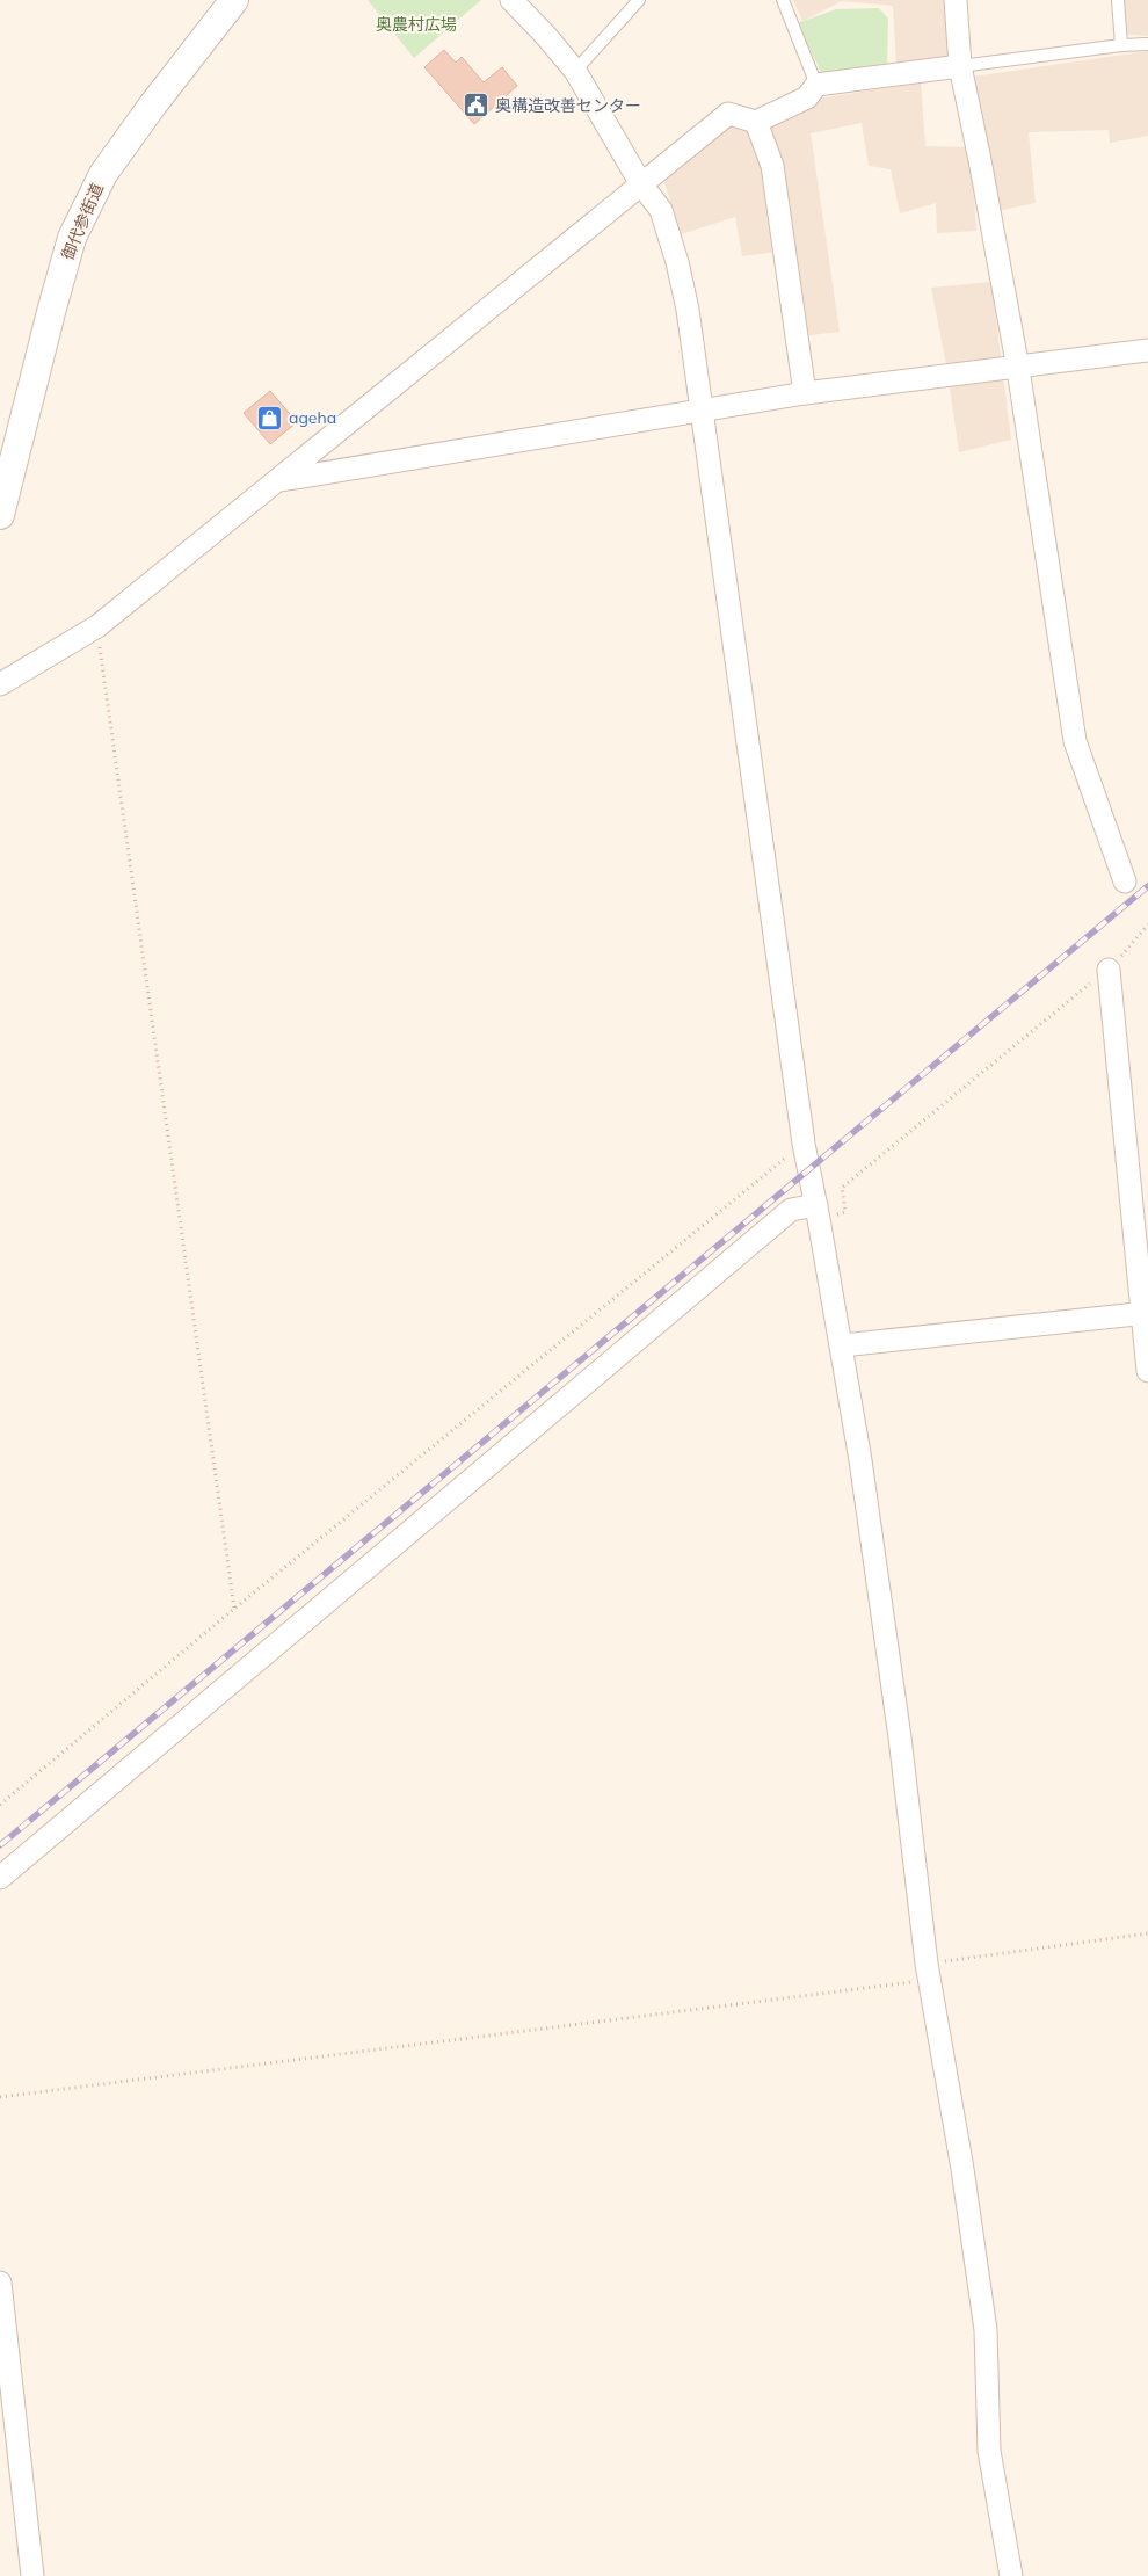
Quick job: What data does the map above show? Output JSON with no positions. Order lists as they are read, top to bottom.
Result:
{
  "streets": {
    "street": ["御代参街道"]
  },
  "parks": ["奥農村広場"],
  "places": {
    "public building": ["奥構造改善センター"],
    "shop": ["ageha"]
  }
}
